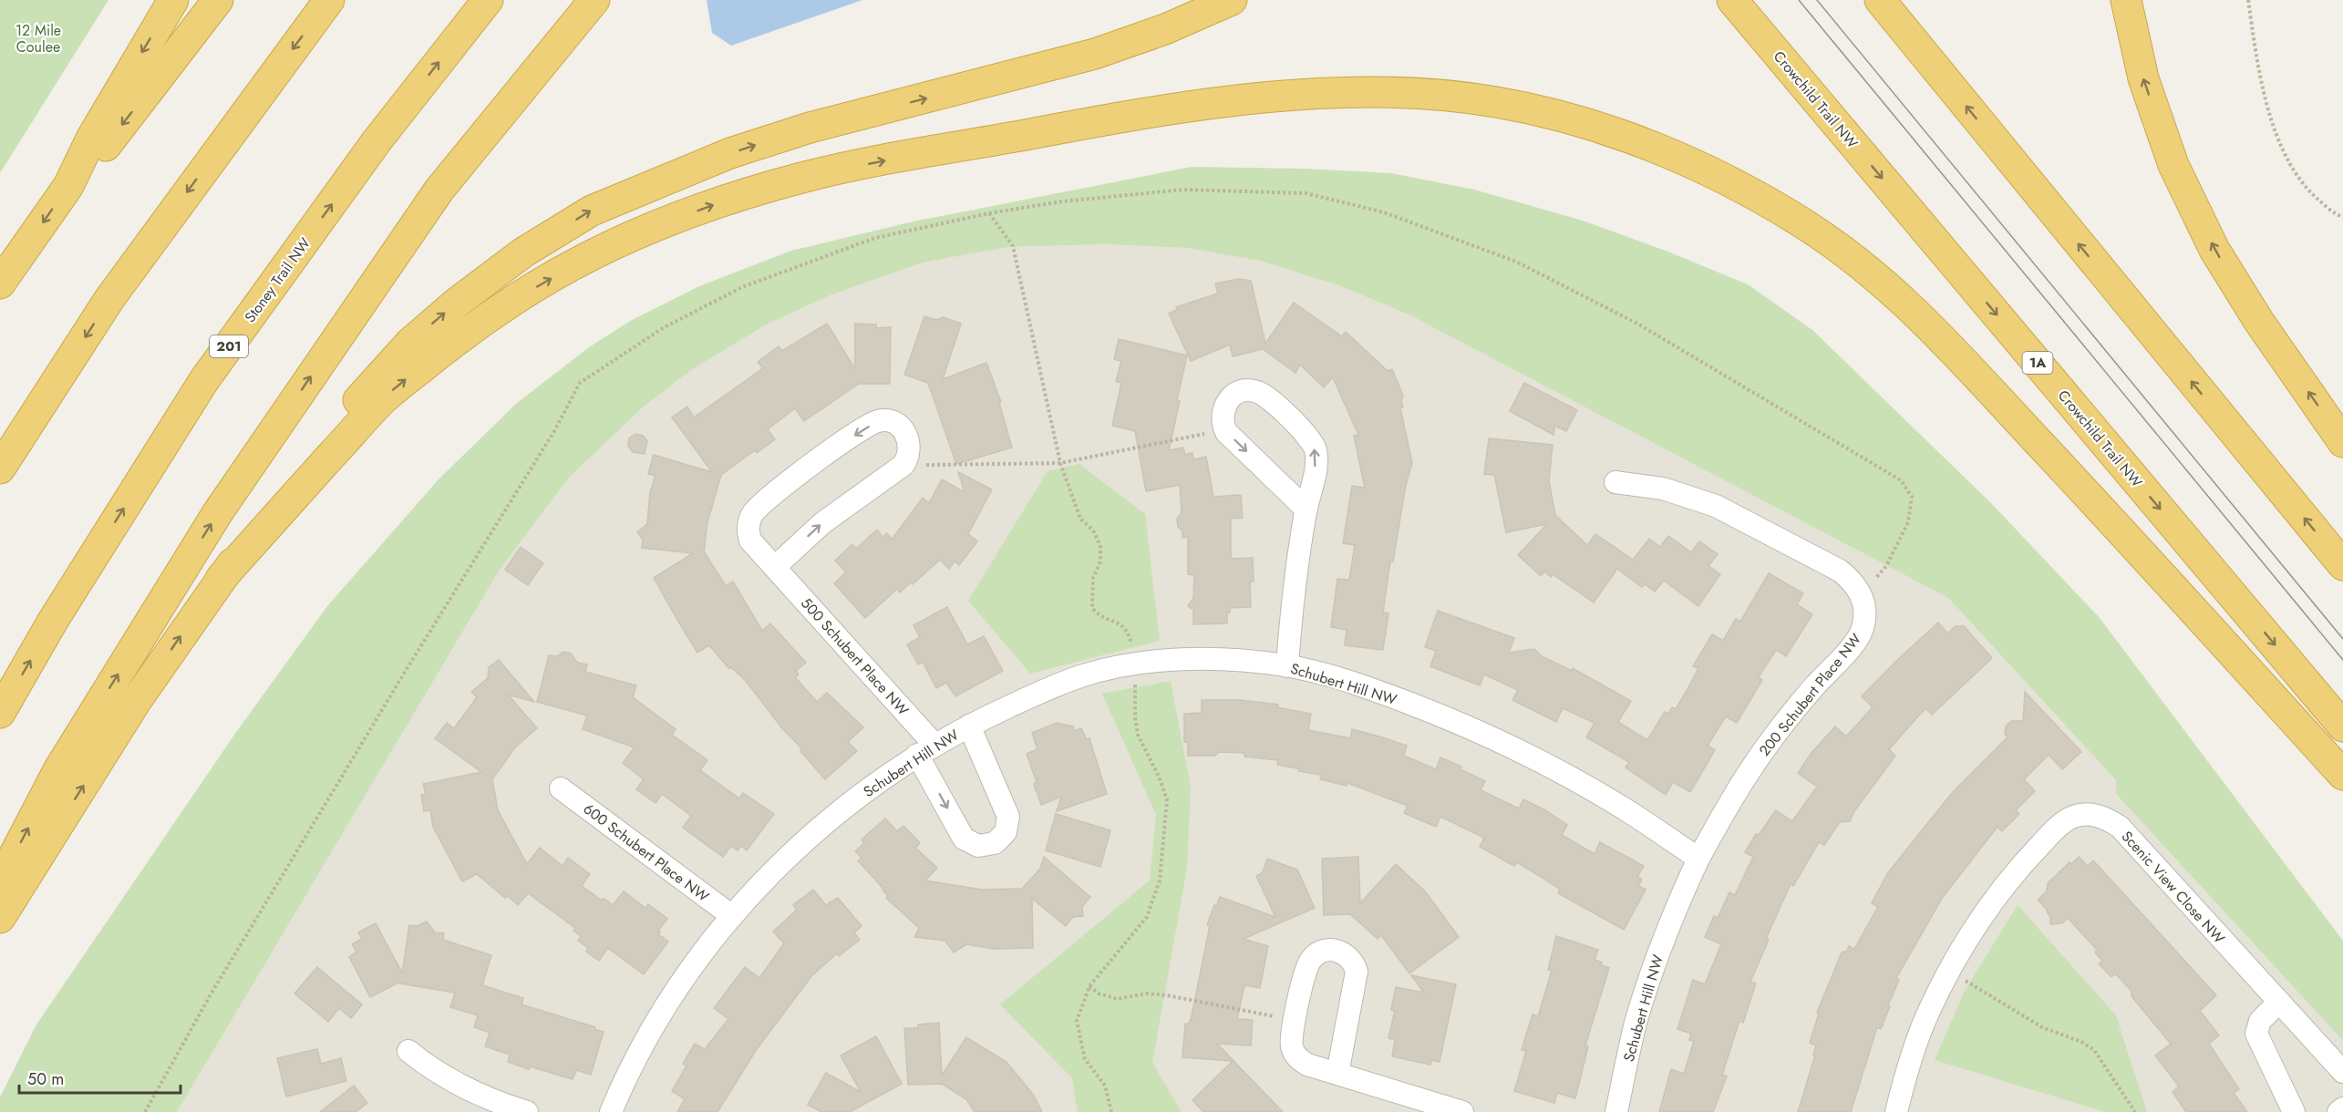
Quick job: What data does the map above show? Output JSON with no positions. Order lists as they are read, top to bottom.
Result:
{
  "streets": {
    "highway": [
      "Crowchild Trail NW",
      "Stoney Trail NW",
      "201",
      "1A"
    ],
    "street": [
      "500 Schubert Place NW",
      "Schubert Hill NW",
      "200 Schubert Place NW",
      "600 Schubert Place NW",
      "Scenic View Close NW"
    ]
  },
  "crossings": [
    ["500 Schubert Place NW", "Schubert Hill NW"],
    ["Schubert Hill NW", "200 Schubert Place NW"],
    ["Schubert Hill NW", "600 Schubert Place NW"]
  ],
  "parks": ["12 Mile Coulee"],
  "scale_bar": "50 m"
}
